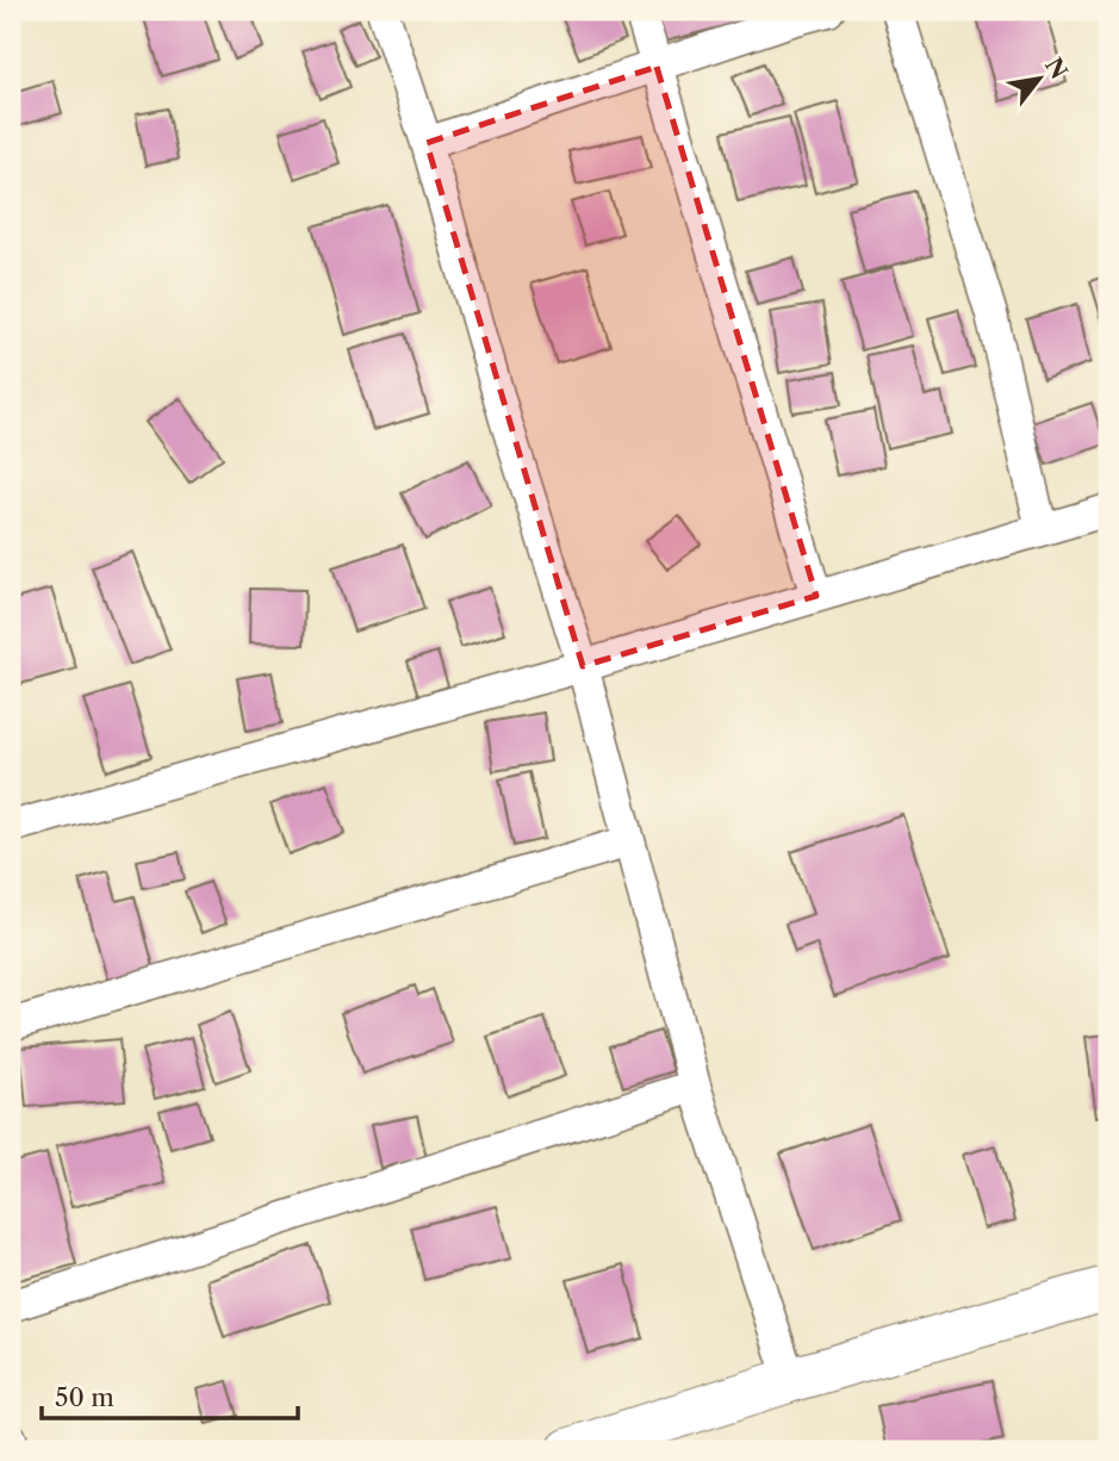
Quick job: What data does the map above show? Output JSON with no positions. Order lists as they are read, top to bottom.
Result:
{
  "scale_bar": "50 m",
  "north": "top right"
}
